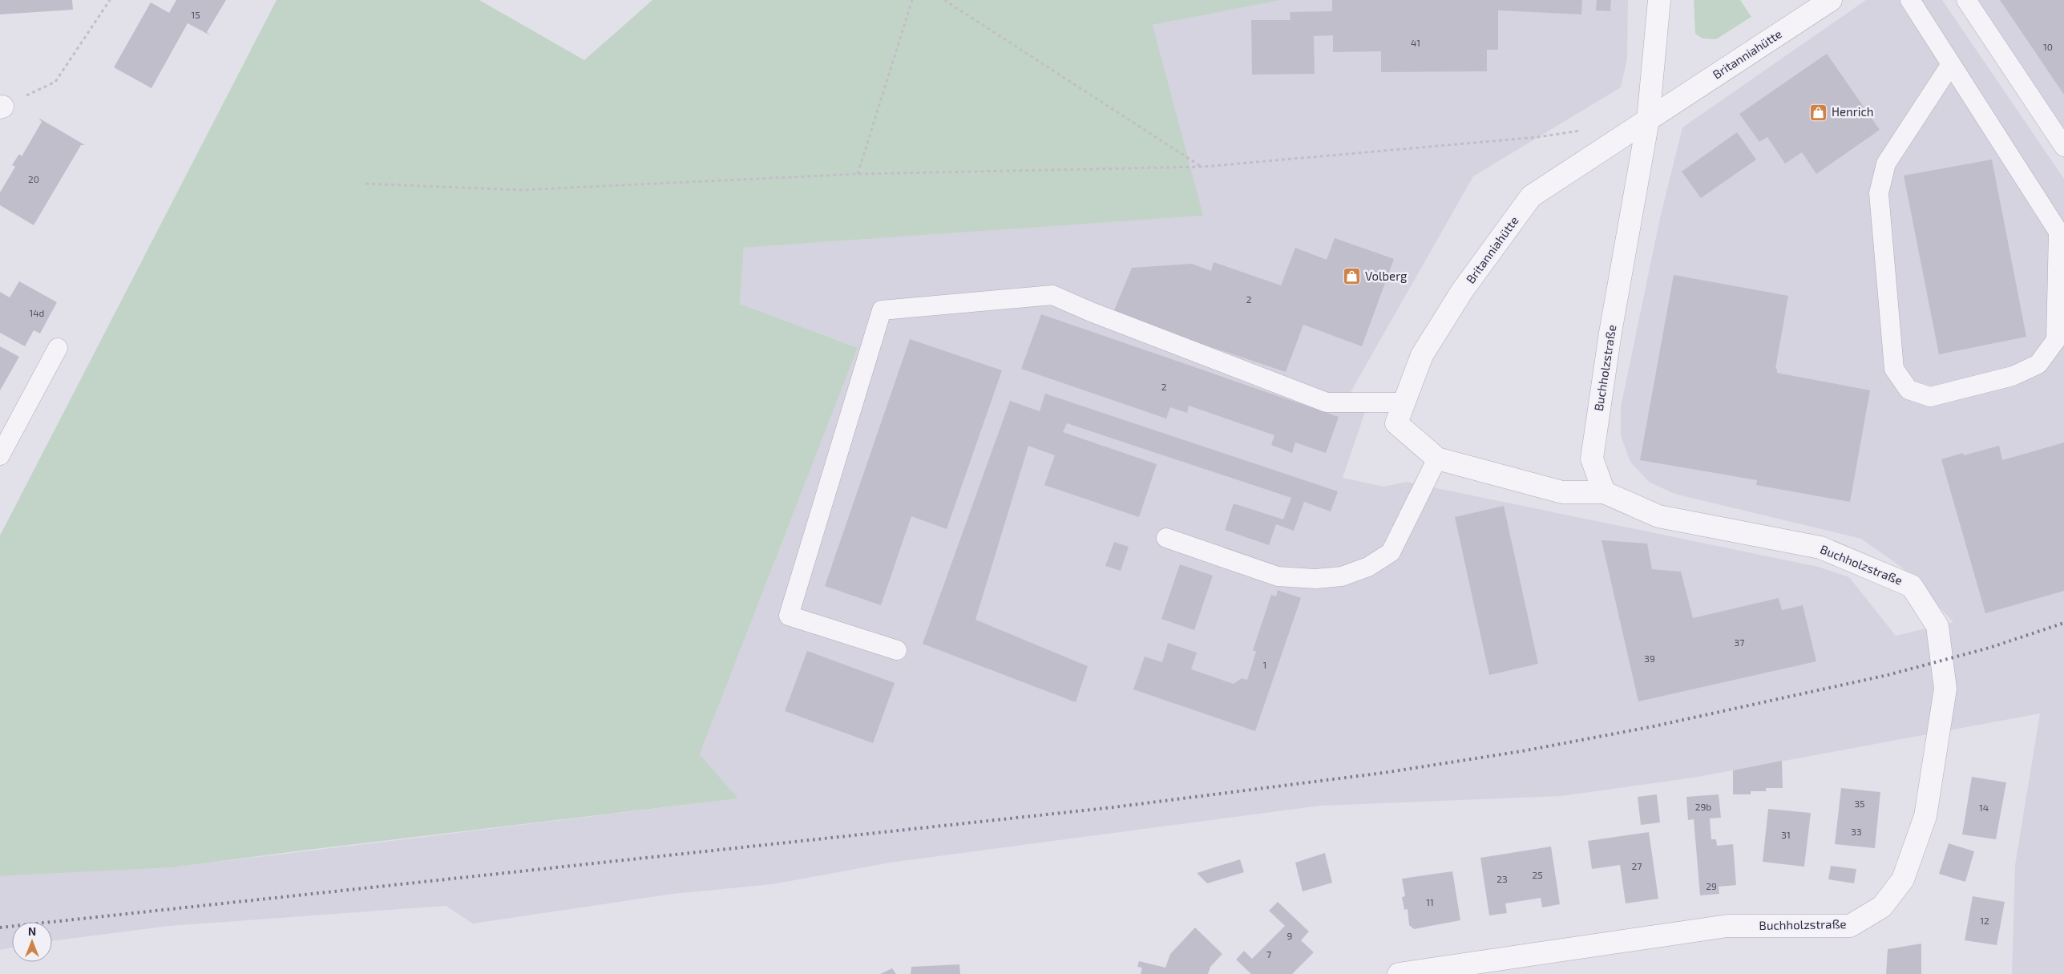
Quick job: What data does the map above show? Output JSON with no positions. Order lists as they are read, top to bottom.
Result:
{
  "streets": {
    "street": ["Britanniahütte", "Buchholzstraße"]
  },
  "crossings": [
    ["Britanniahütte", "Buchholzstraße"]
  ],
  "places": {
    "shop": ["Henrich", "Volberg"]
  },
  "house_numbers": [
    "15",
    "41",
    "10",
    "20",
    "2",
    "14d",
    "2",
    "37",
    "39",
    "1",
    "35",
    "29b",
    "14",
    "33",
    "31",
    "27",
    "25",
    "23",
    "29",
    "11",
    "12",
    "9",
    "7"
  ],
  "north": "top"
}
